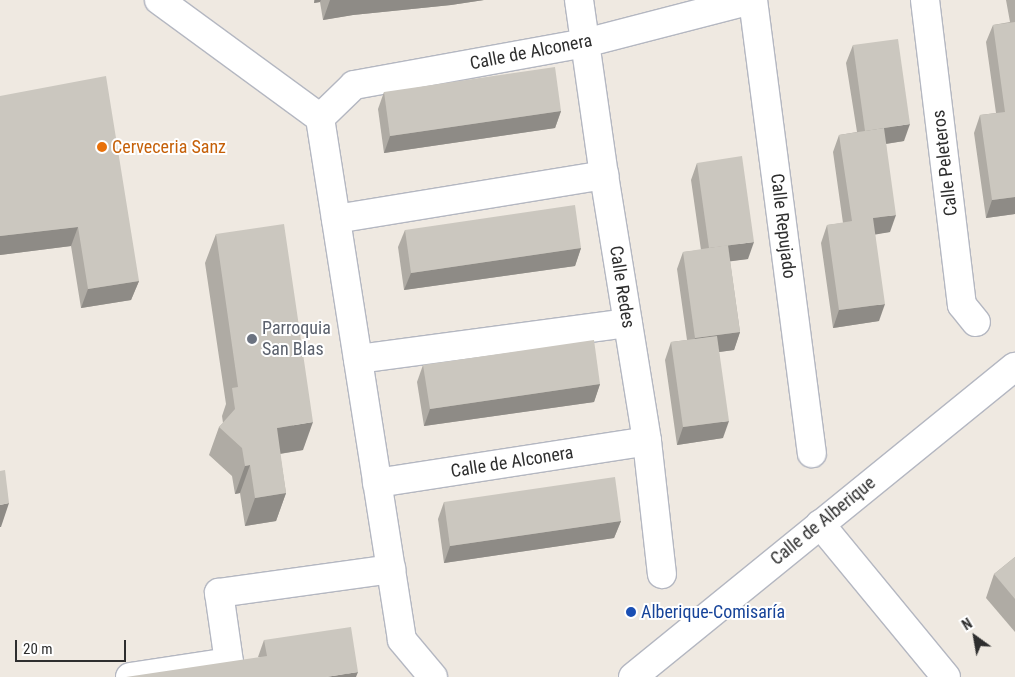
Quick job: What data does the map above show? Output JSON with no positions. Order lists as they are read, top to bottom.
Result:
{
  "streets": {
    "street": [
      "Calle de Alconera",
      "Calle Peleteros",
      "Calle Repujado",
      "Calle Redes",
      "Calle de Alberique"
    ]
  },
  "crossings": [
    ["Calle de Alconera", "Calle Repujado"],
    ["Calle de Alconera", "Calle Redes"]
  ],
  "places": ["Cerveceria Sanz", "Parroquia San Blas", "Alberique-Comisaría"],
  "scale_bar": "20 m",
  "north": "top left"
}
